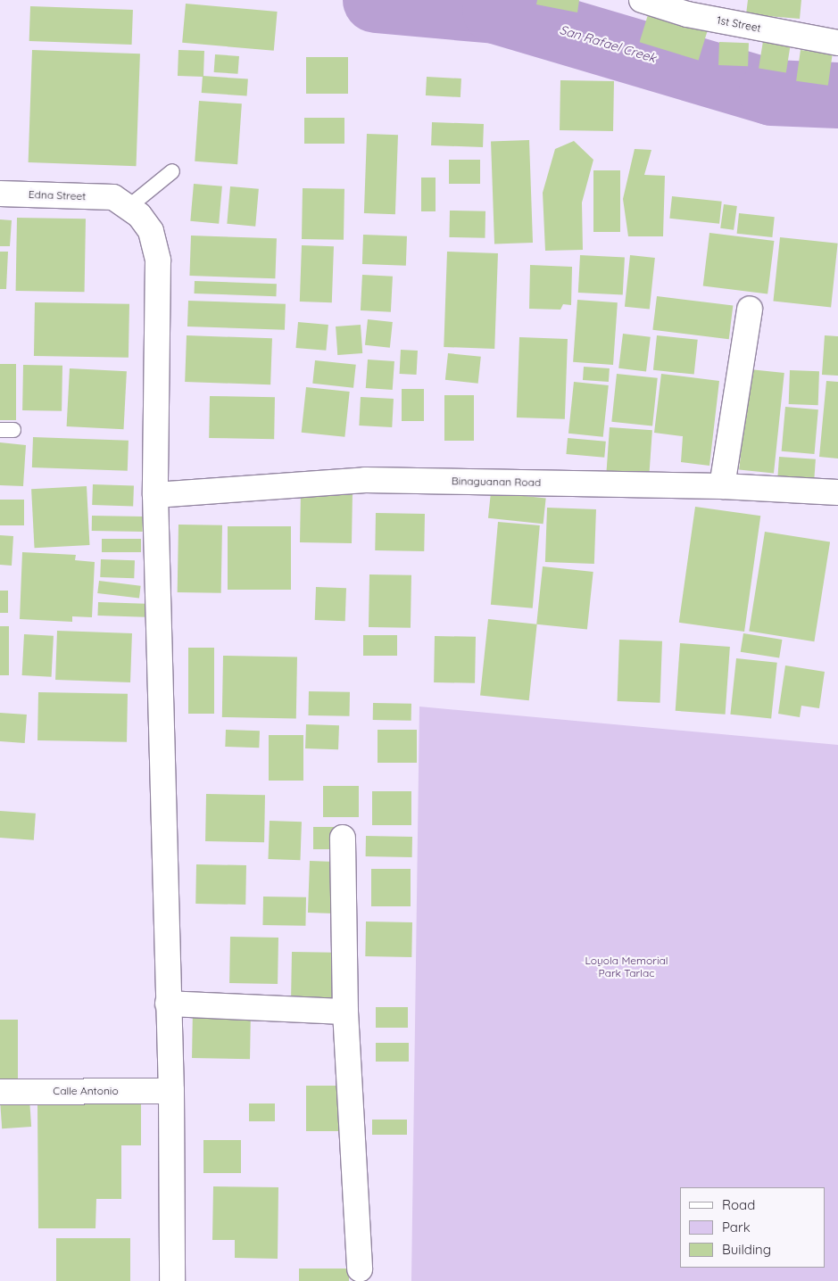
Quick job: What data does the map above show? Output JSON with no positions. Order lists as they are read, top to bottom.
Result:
{
  "streets": {
    "street": [
      "1st Street",
      "Edna Street",
      "Binaguanan Road",
      "Calle Antonio"
    ]
  },
  "water": ["San Rafael Creek"],
  "parks": ["Loyola Memorial Park Tarlac"],
  "legend": ["Road", "Park", "Building"]
}
